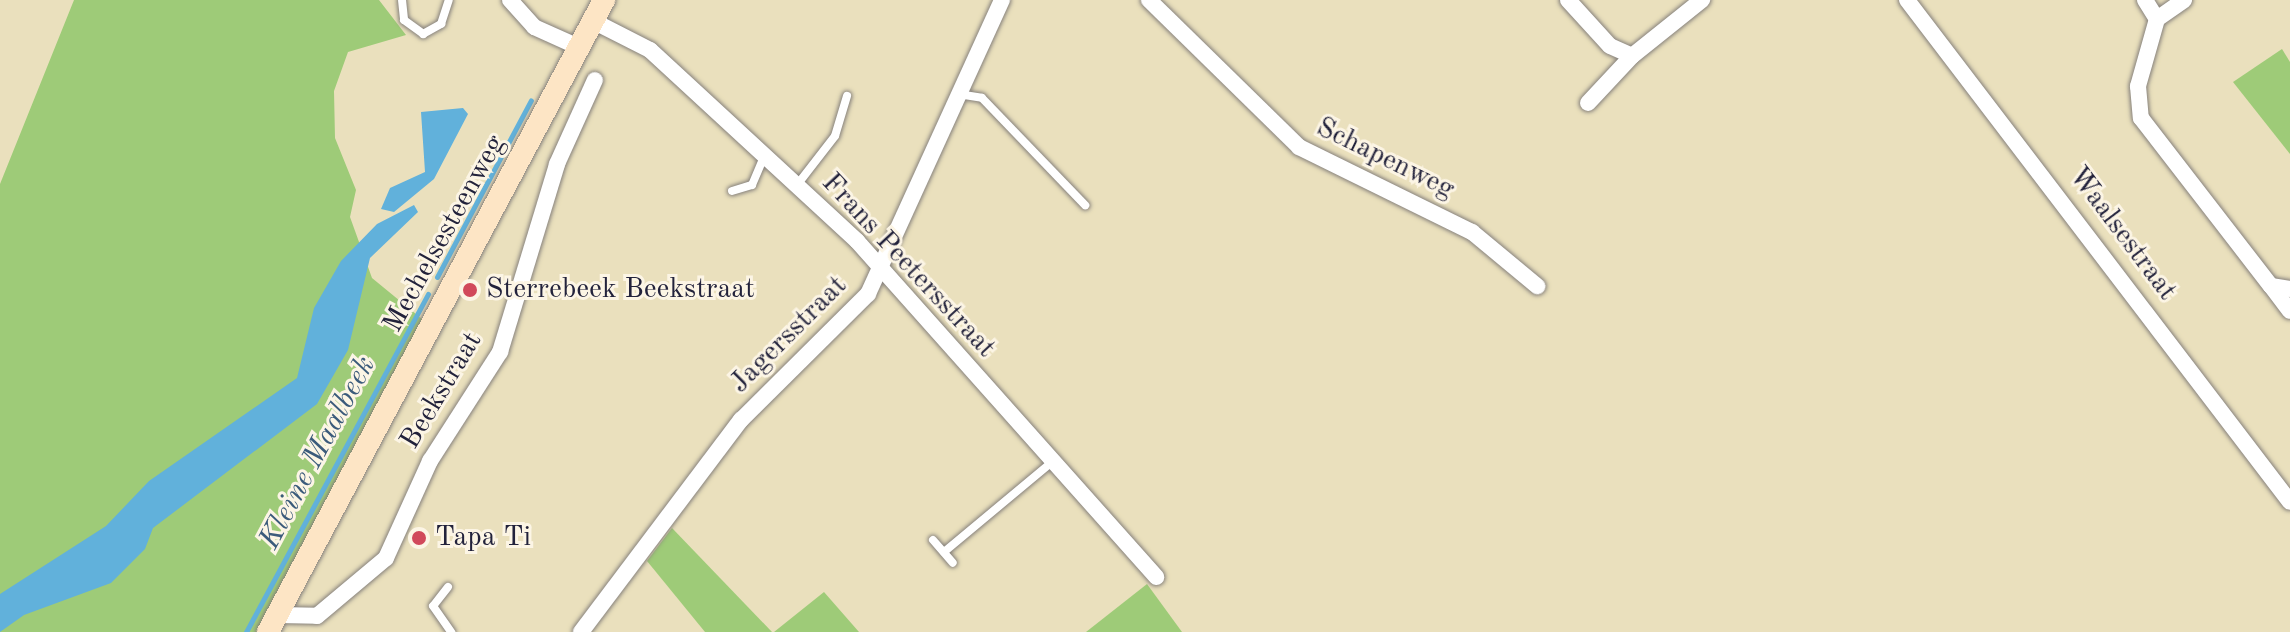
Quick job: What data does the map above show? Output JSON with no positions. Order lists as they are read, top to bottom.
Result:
{
  "streets": {
    "main road": ["Mechelsesteenweg"],
    "street": [
      "Schapenweg",
      "Waalsestraat",
      "Frans Peetersstraat",
      "Jagersstraat",
      "Beekstraat"
    ]
  },
  "crossings": [
    ["Mechelsesteenweg", "Frans Peetersstraat"],
    ["Mechelsesteenweg", "Beekstraat"],
    ["Frans Peetersstraat", "Jagersstraat"]
  ],
  "water": ["Kleine Maalbeek"],
  "places": ["Sterrebeek Beekstraat", "Tapa Ti"]
}
